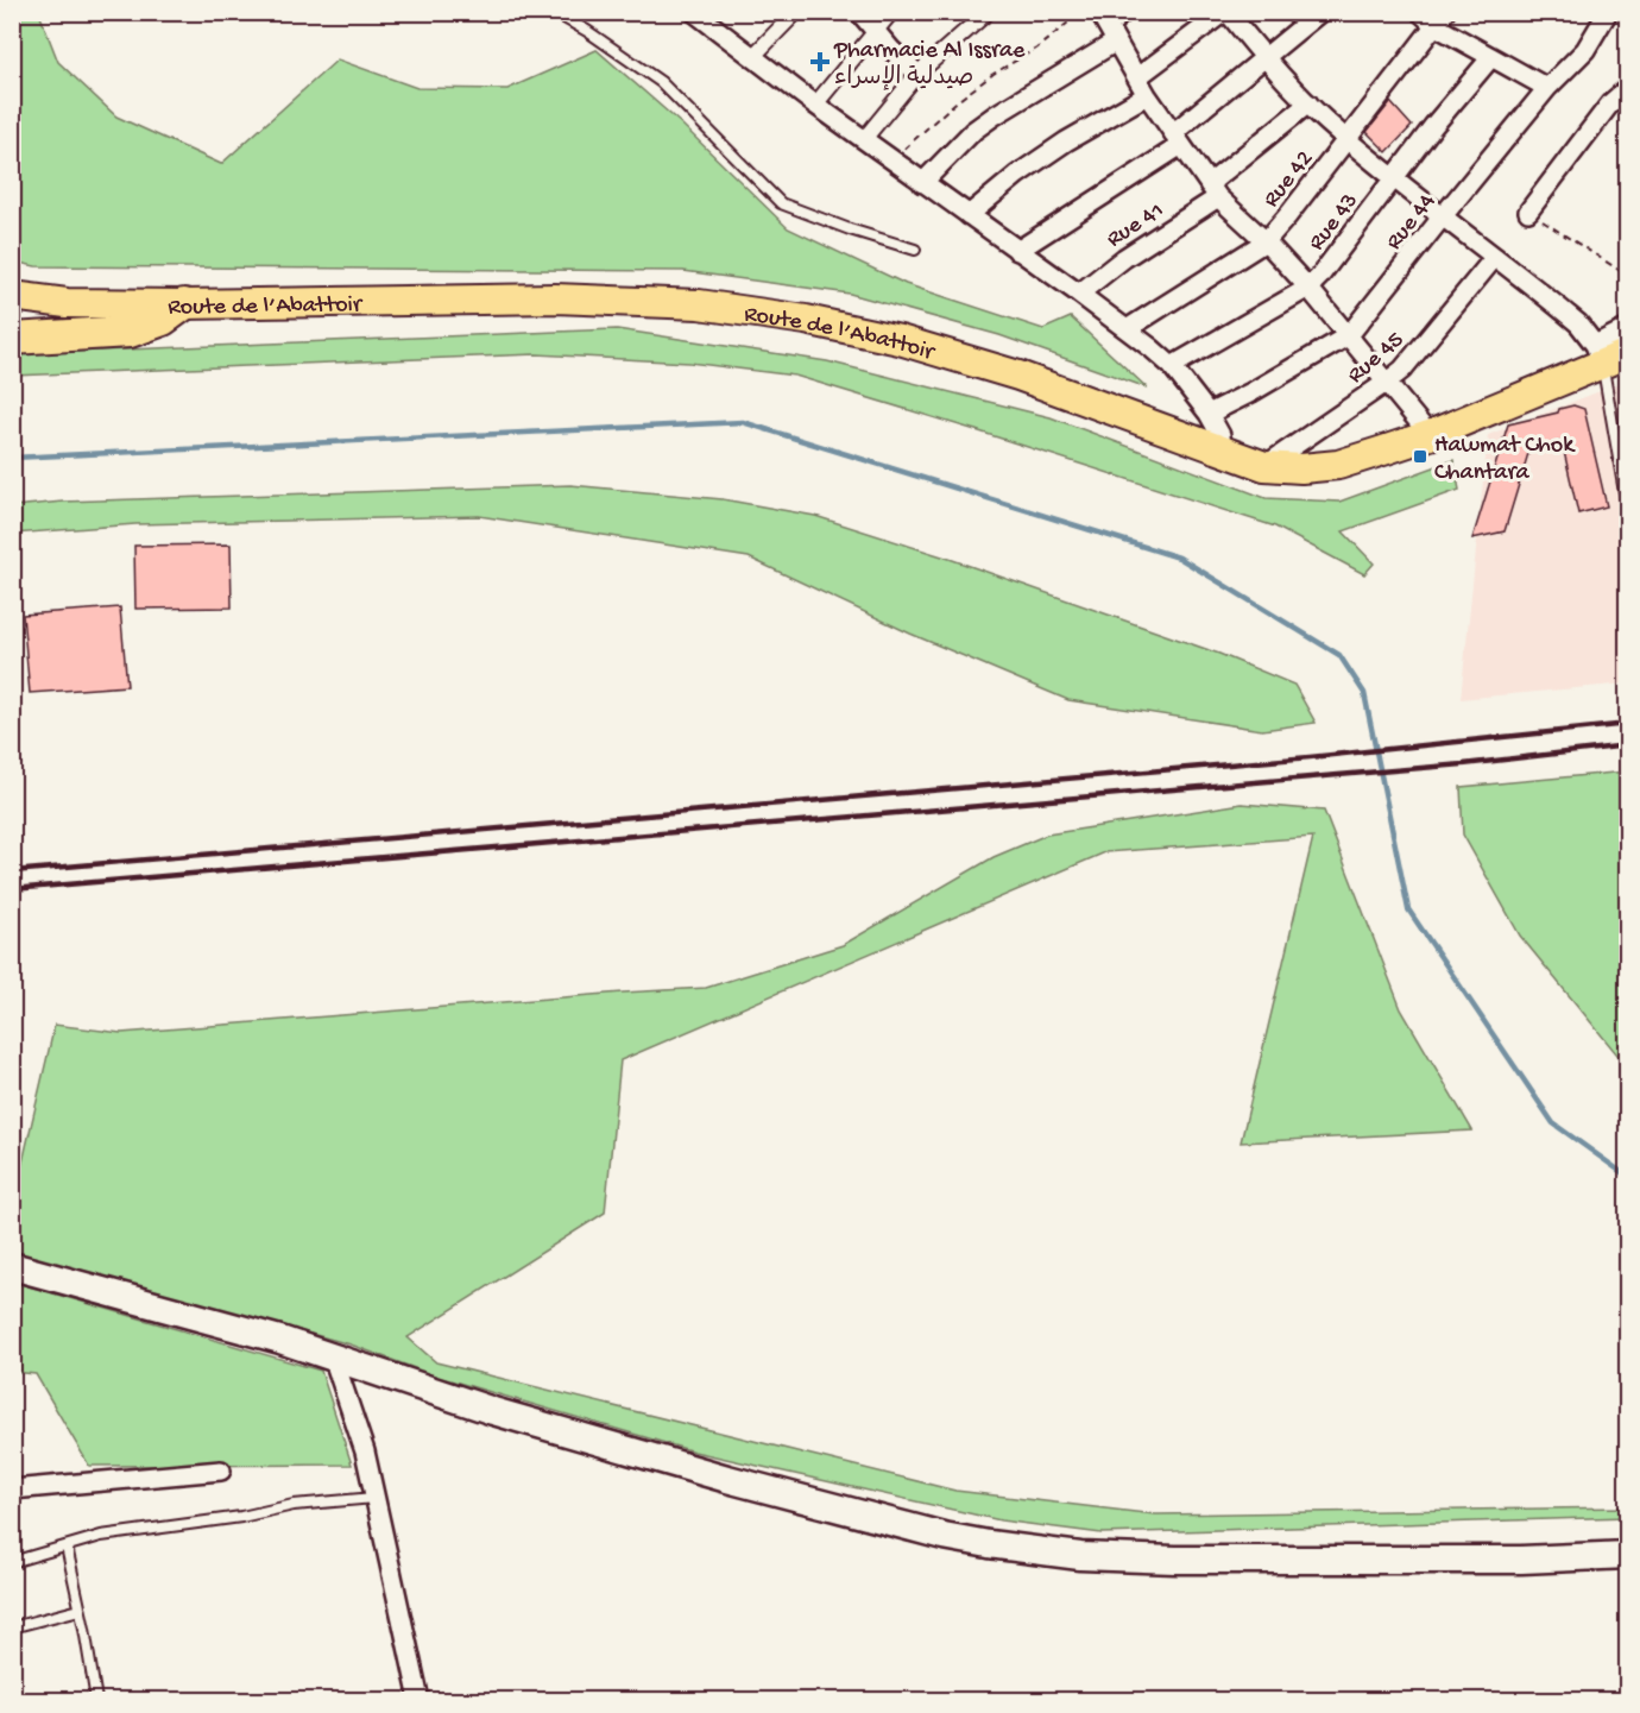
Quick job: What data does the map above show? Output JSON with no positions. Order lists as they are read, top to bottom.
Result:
{
  "streets": {
    "main road": ["Route de l’Abattoir"],
    "street": [
      "Rue 42",
      "Rue 43",
      "Rue 44",
      "Rue 41",
      "Rue 45"
    ]
  },
  "crossings": [
    ["Route de l’Abattoir", "Rue 45"]
  ],
  "places": {
    "health": ["Pharmacie Al Issrae صيدلية الإسراء"],
    "transit": ["Hawmat Chok Chantara"]
  }
}
